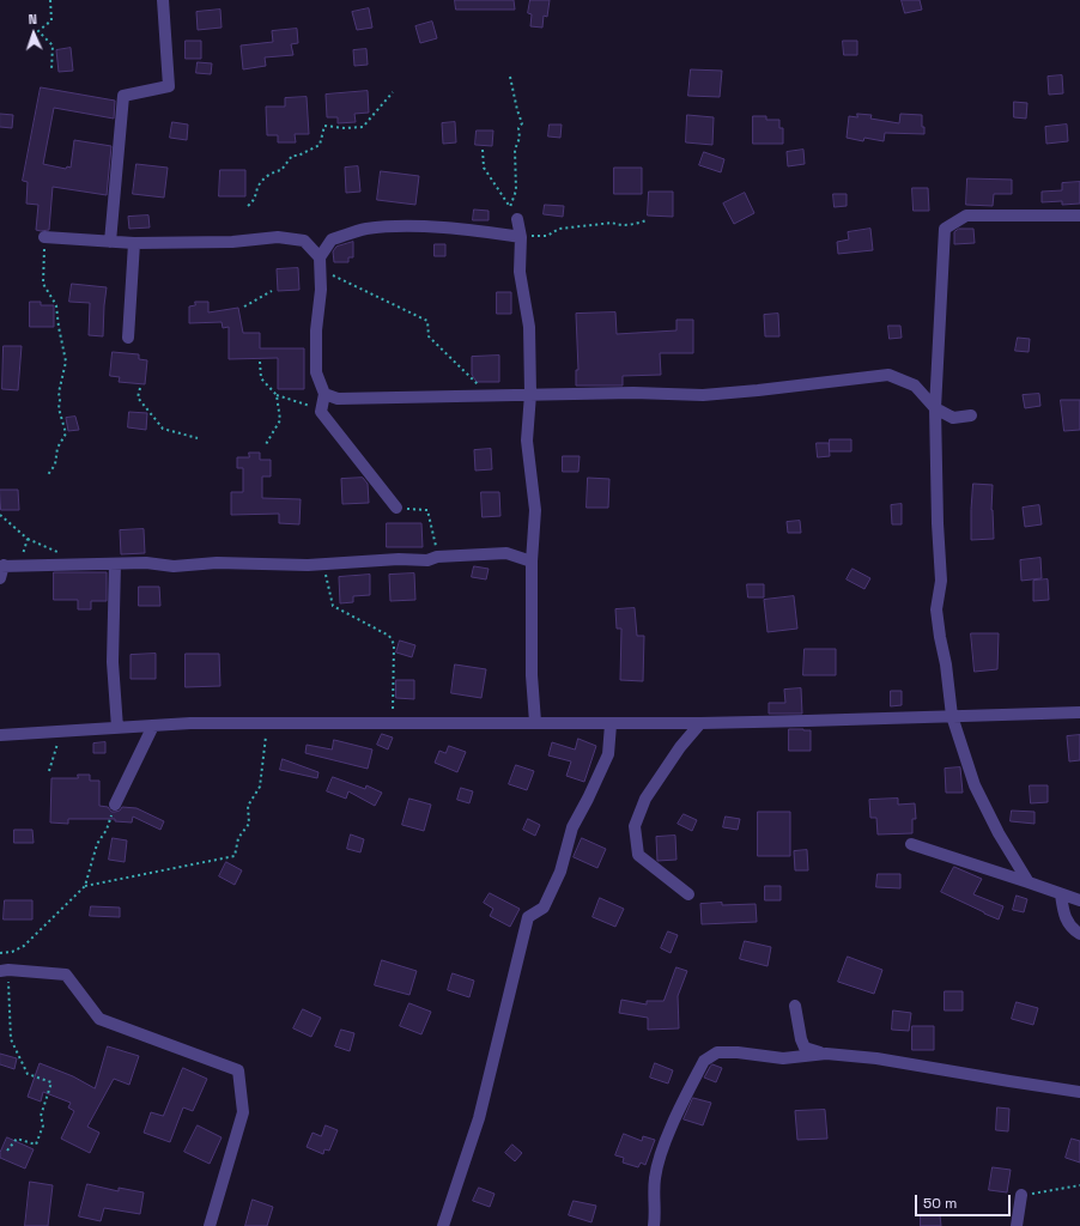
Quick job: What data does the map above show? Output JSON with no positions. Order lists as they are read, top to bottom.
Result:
{
  "scale_bar": "50 m",
  "north": "top"
}
